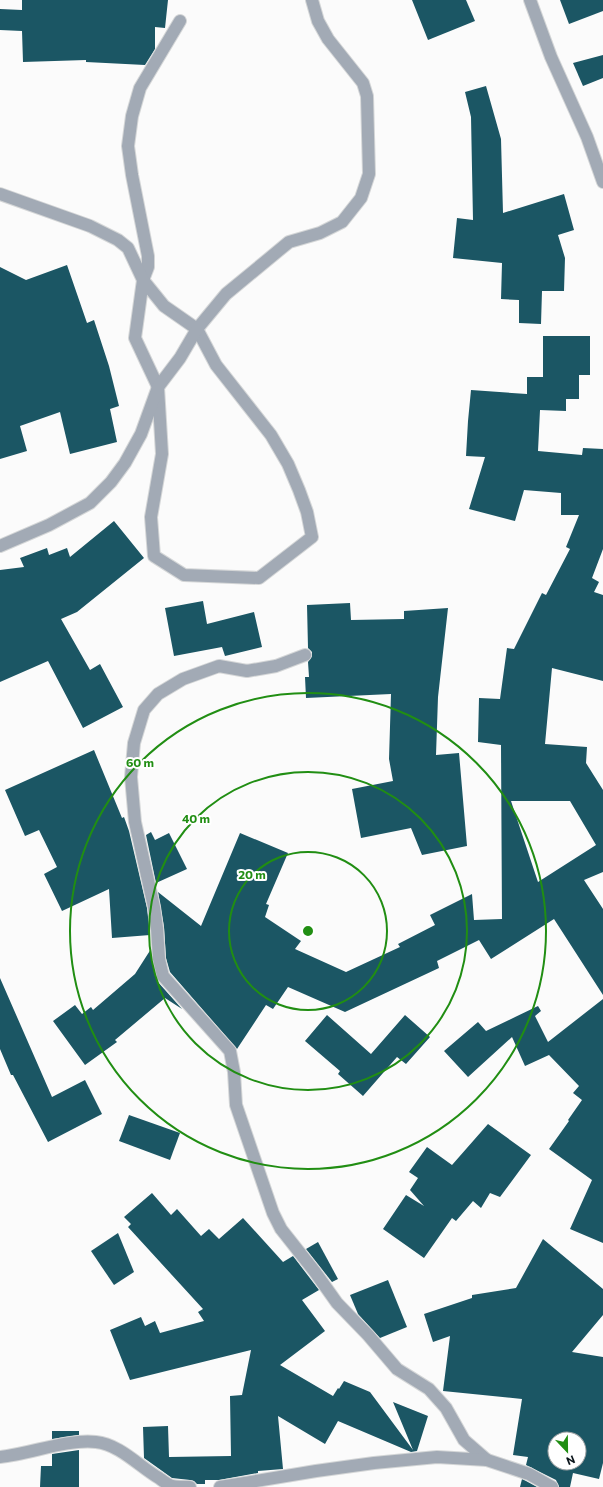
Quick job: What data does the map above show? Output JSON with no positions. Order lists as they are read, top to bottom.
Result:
{
  "north": "bottom",
  "rings": ["60 m", "40 m", "20 m"]
}
